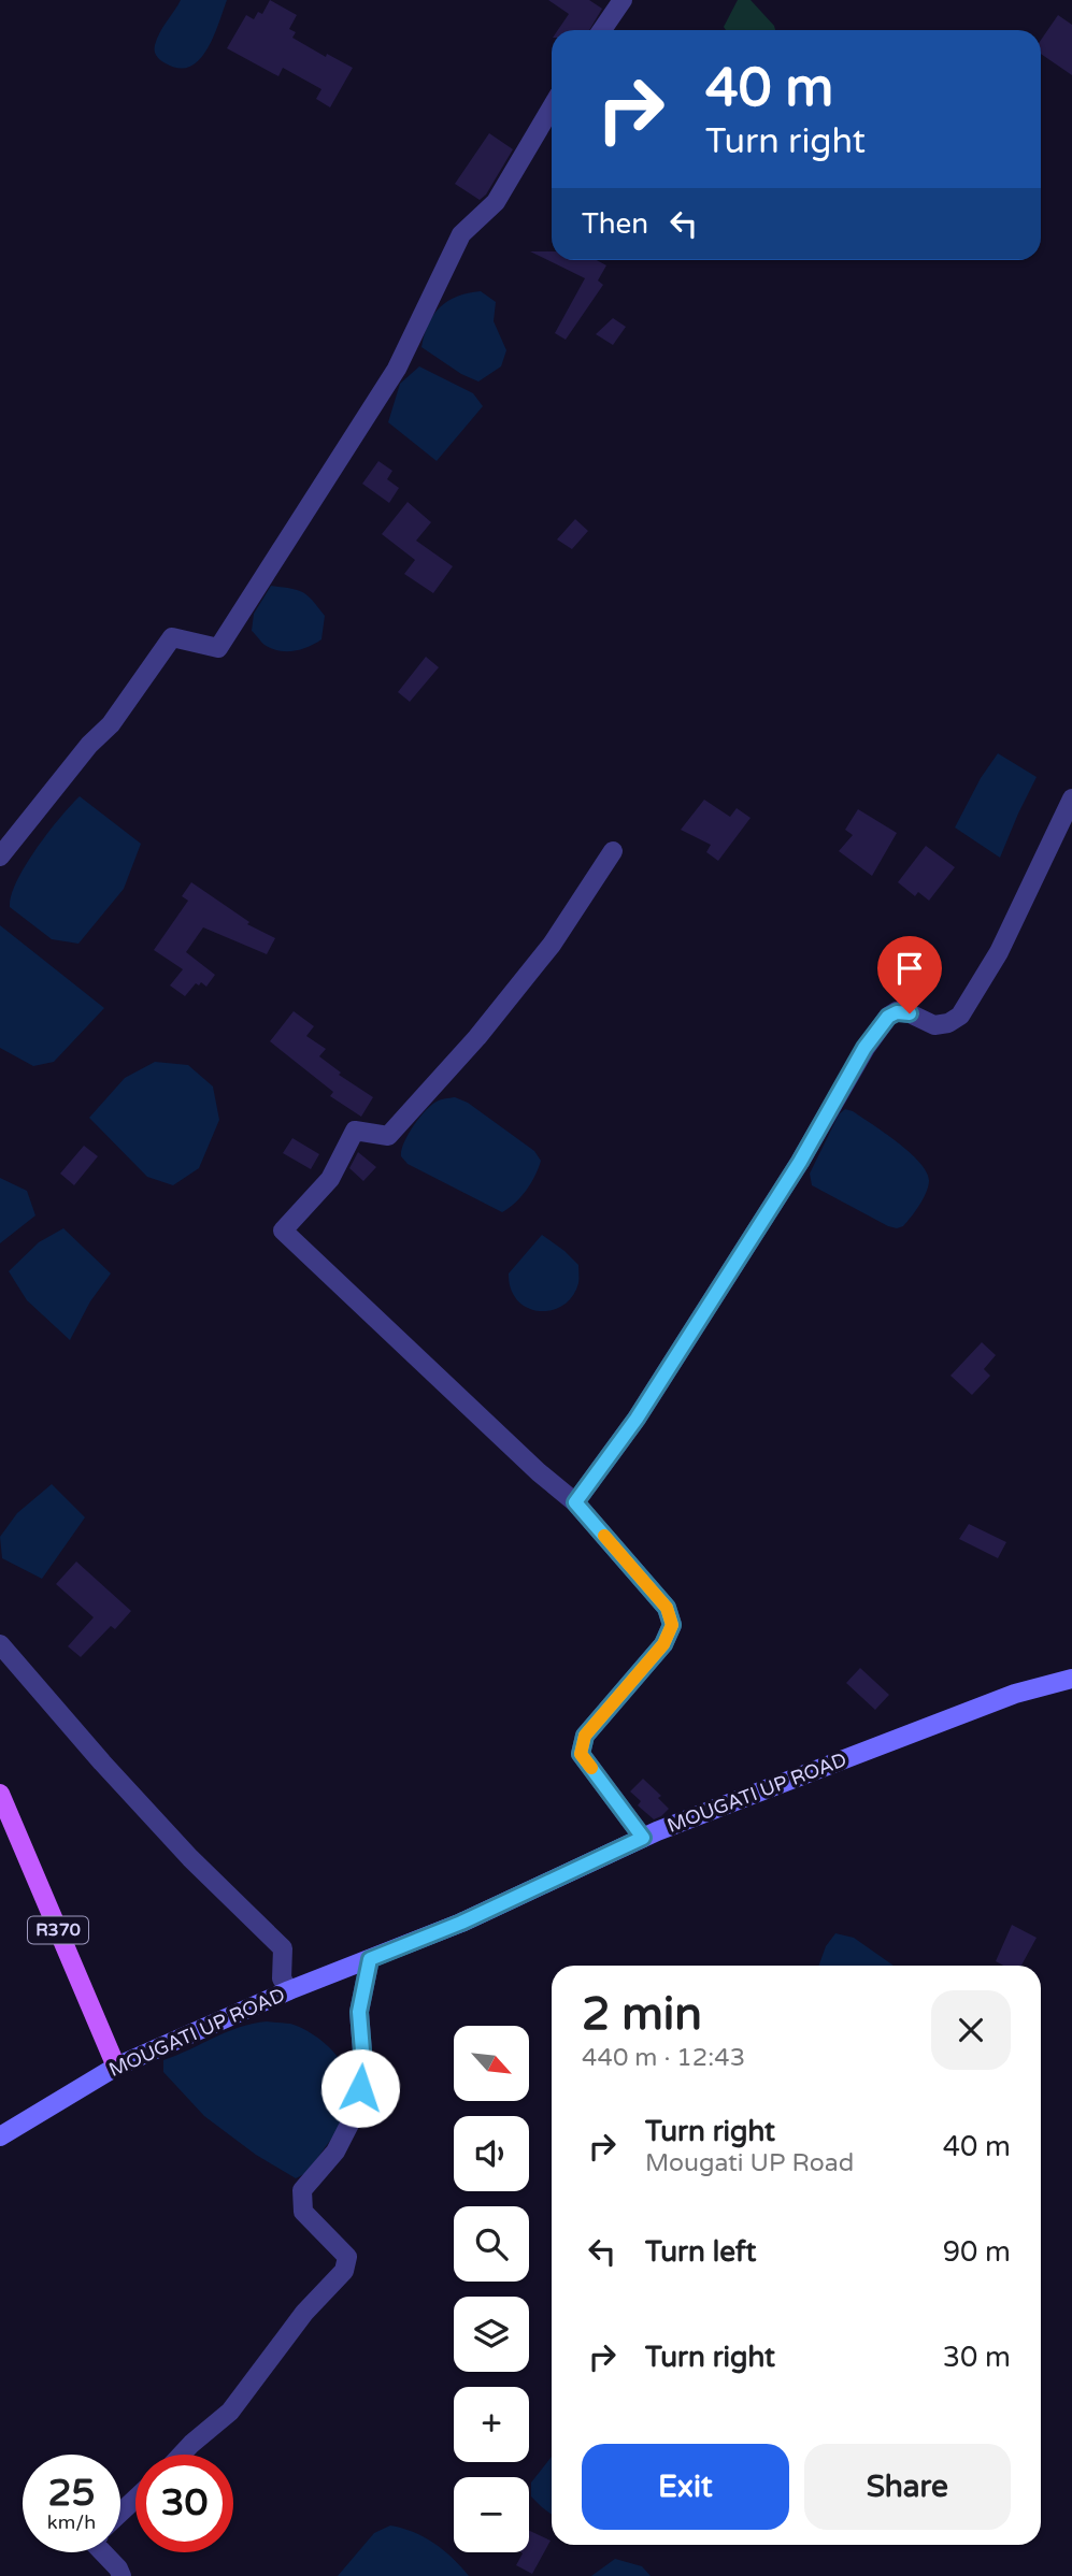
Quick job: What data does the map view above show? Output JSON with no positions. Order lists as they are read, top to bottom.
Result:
{
  "streets": {
    "main road": ["R370"],
    "street": ["MOUGATI UP ROAD"]
  },
  "crossings": [
    ["MOUGATI UP ROAD", "R370"]
  ],
  "north": "bottom right",
  "page": {
    "turn": ["40 m", "Turn right"],
    "then": "Then",
    "heading": ["2 min", "440 m · 12:43"],
    "map_buttons": ["+", "−"],
    "list": [
      {
        "name": "Turn right",
        "note": "Mougati UP Road",
        "value": "40 m"
      },
      {
        "name": "Turn left",
        "value": "90 m"
      },
      {
        "name": "Turn right",
        "value": "30 m"
      }
    ],
    "buttons": ["Exit", "Share"],
    "speed": "25 km/h",
    "limit": "30"
  }
}
